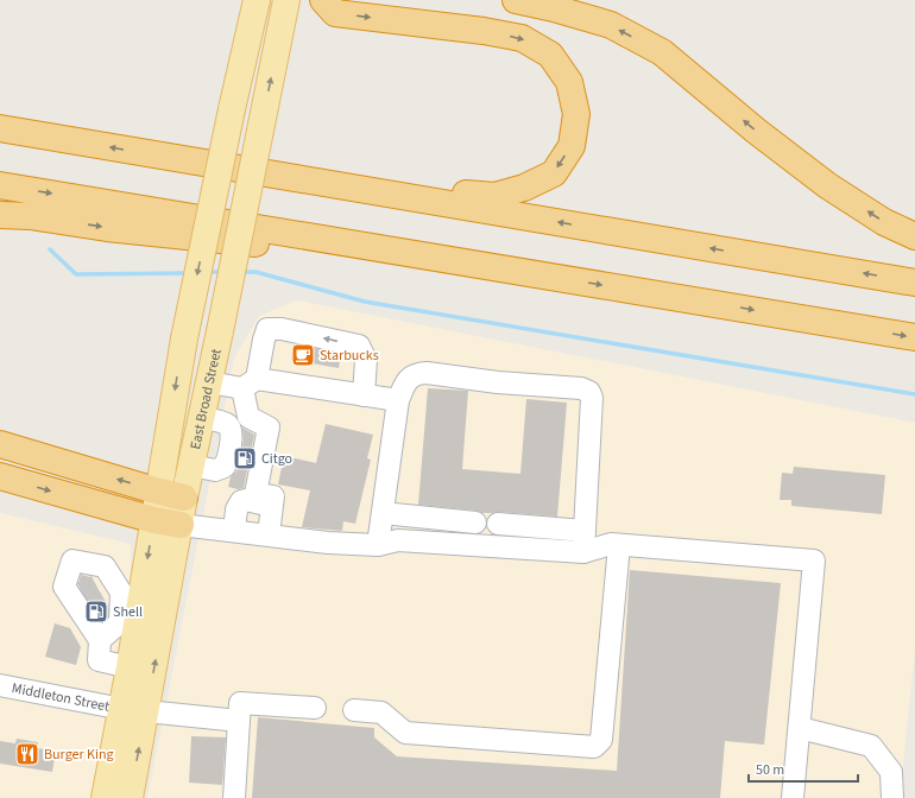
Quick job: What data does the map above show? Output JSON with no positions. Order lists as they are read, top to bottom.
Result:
{
  "streets": {
    "main road": ["East Broad Street"],
    "street": ["Middleton Street"]
  },
  "crossings": [
    ["East Broad Street", "Middleton Street"]
  ],
  "places": {
    "cafe": ["Starbucks"],
    "fuel station": ["Citgo", "Shell"],
    "restaurant": ["Burger King"]
  },
  "scale_bar": "50 m"
}
